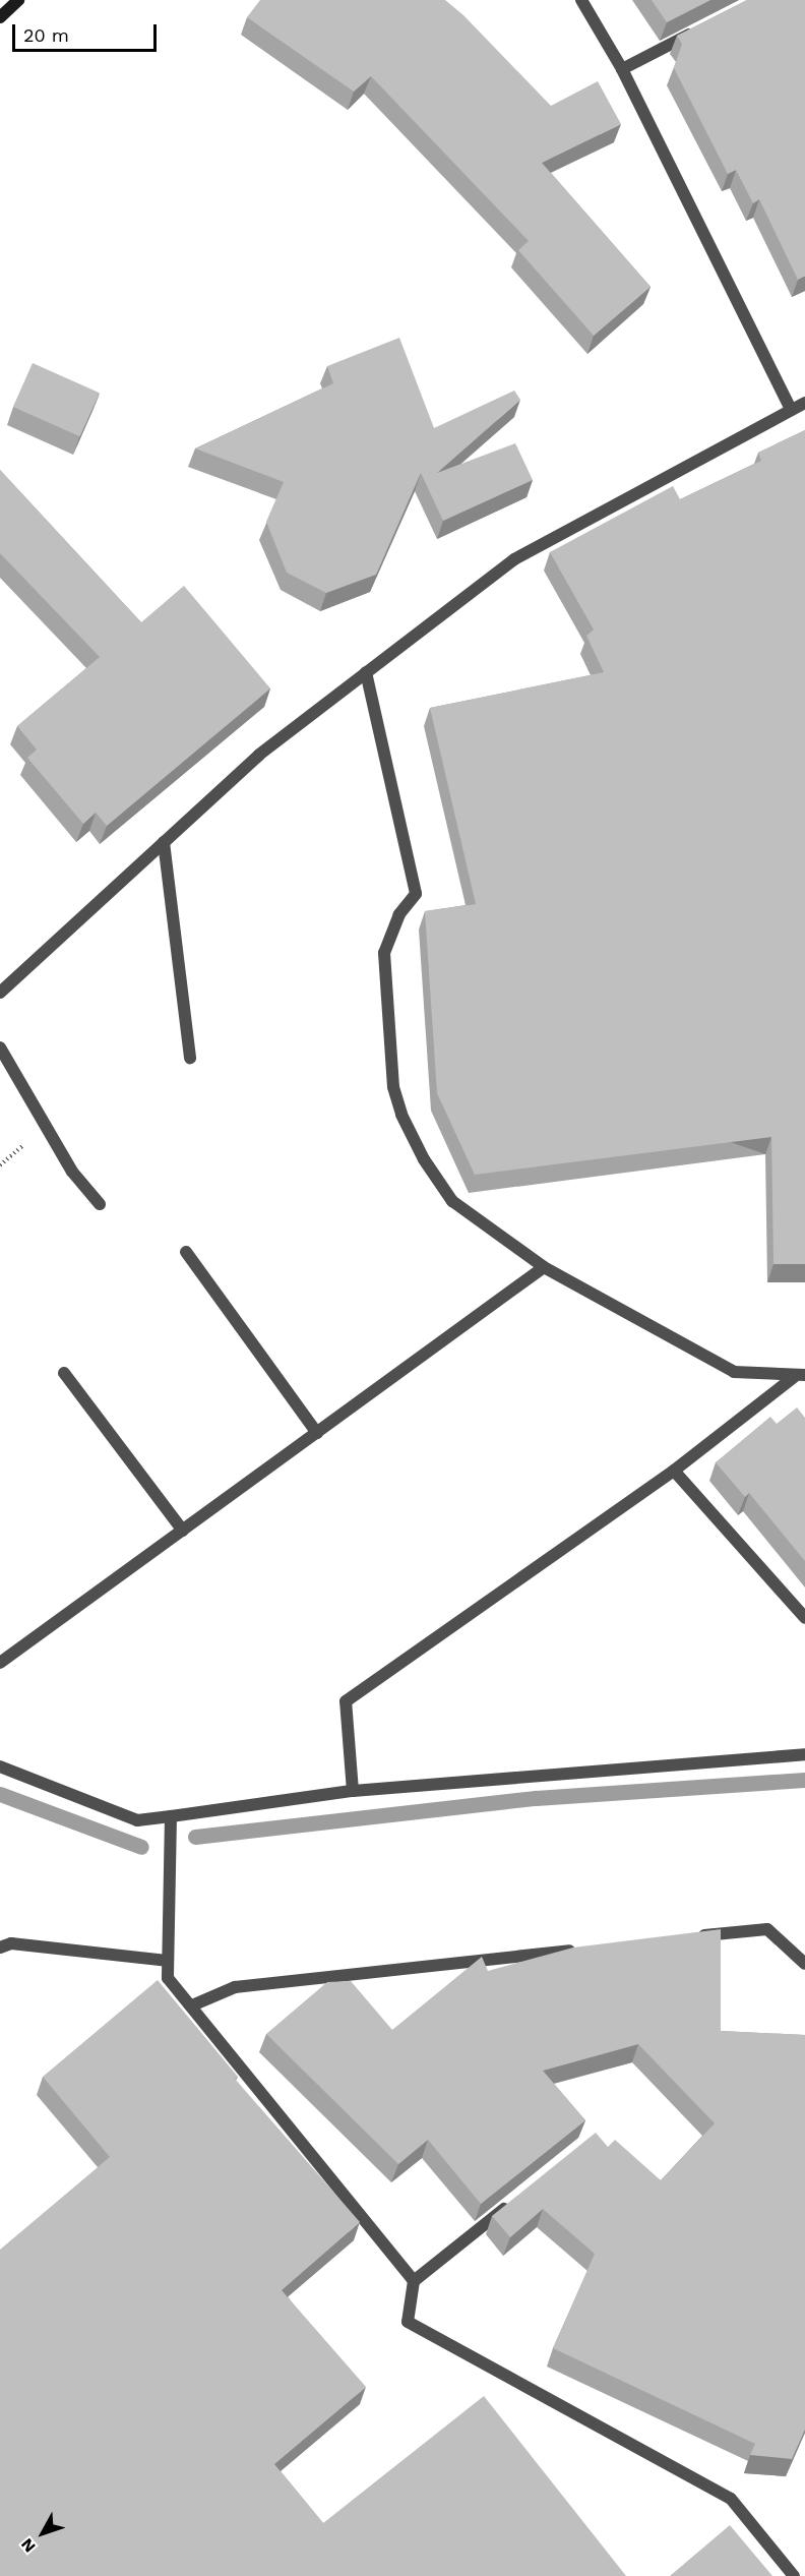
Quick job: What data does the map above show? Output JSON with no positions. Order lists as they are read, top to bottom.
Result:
{
  "scale_bar": "20 m",
  "north": "bottom left"
}
